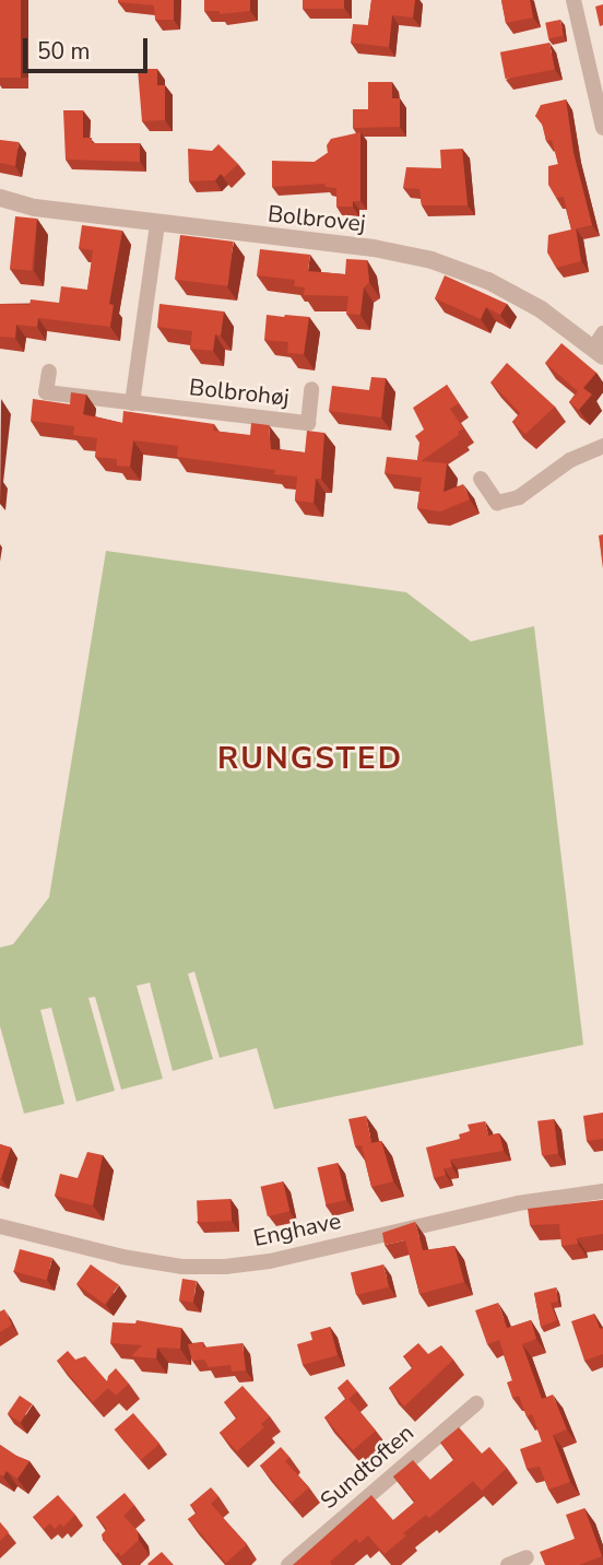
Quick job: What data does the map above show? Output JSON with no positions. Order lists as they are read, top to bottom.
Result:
{
  "streets": {
    "street": [
      "Bolbrovej",
      "Bolbrohøj",
      "Enghave",
      "Sundtoften"
    ]
  },
  "districts": ["RUNGSTED"],
  "scale_bar": "50 m"
}
